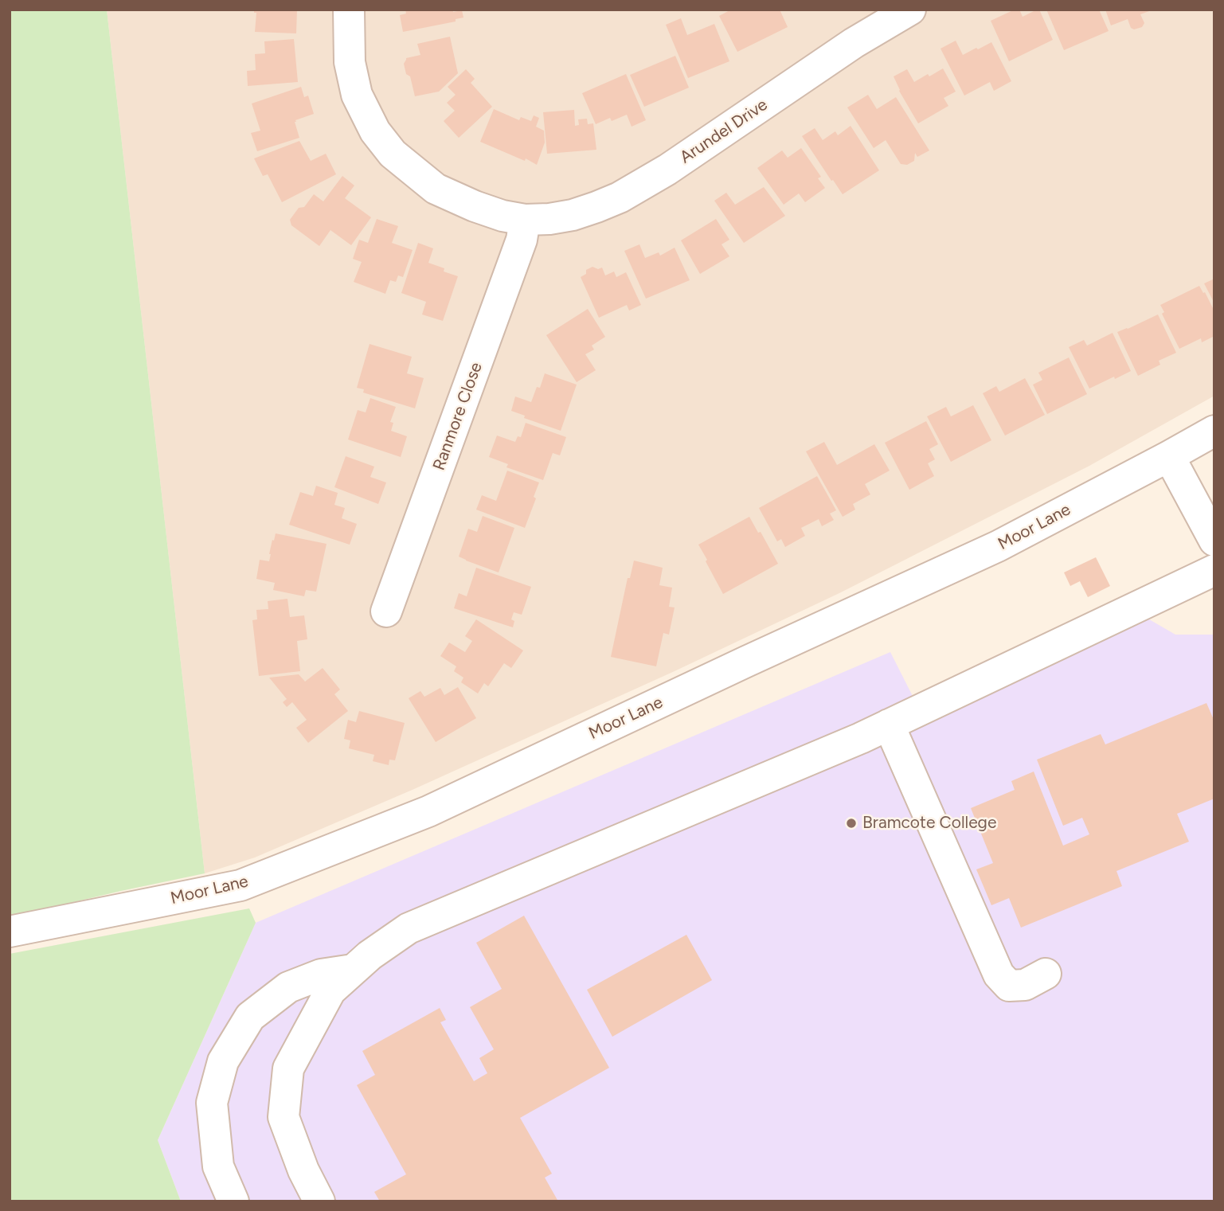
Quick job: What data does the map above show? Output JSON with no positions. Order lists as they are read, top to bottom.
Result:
{
  "streets": {
    "street": ["Arundel Drive", "Ranmore Close", "Moor Lane"]
  },
  "crossings": [
    ["Arundel Drive", "Ranmore Close"]
  ],
  "places": ["Bramcote College"]
}
